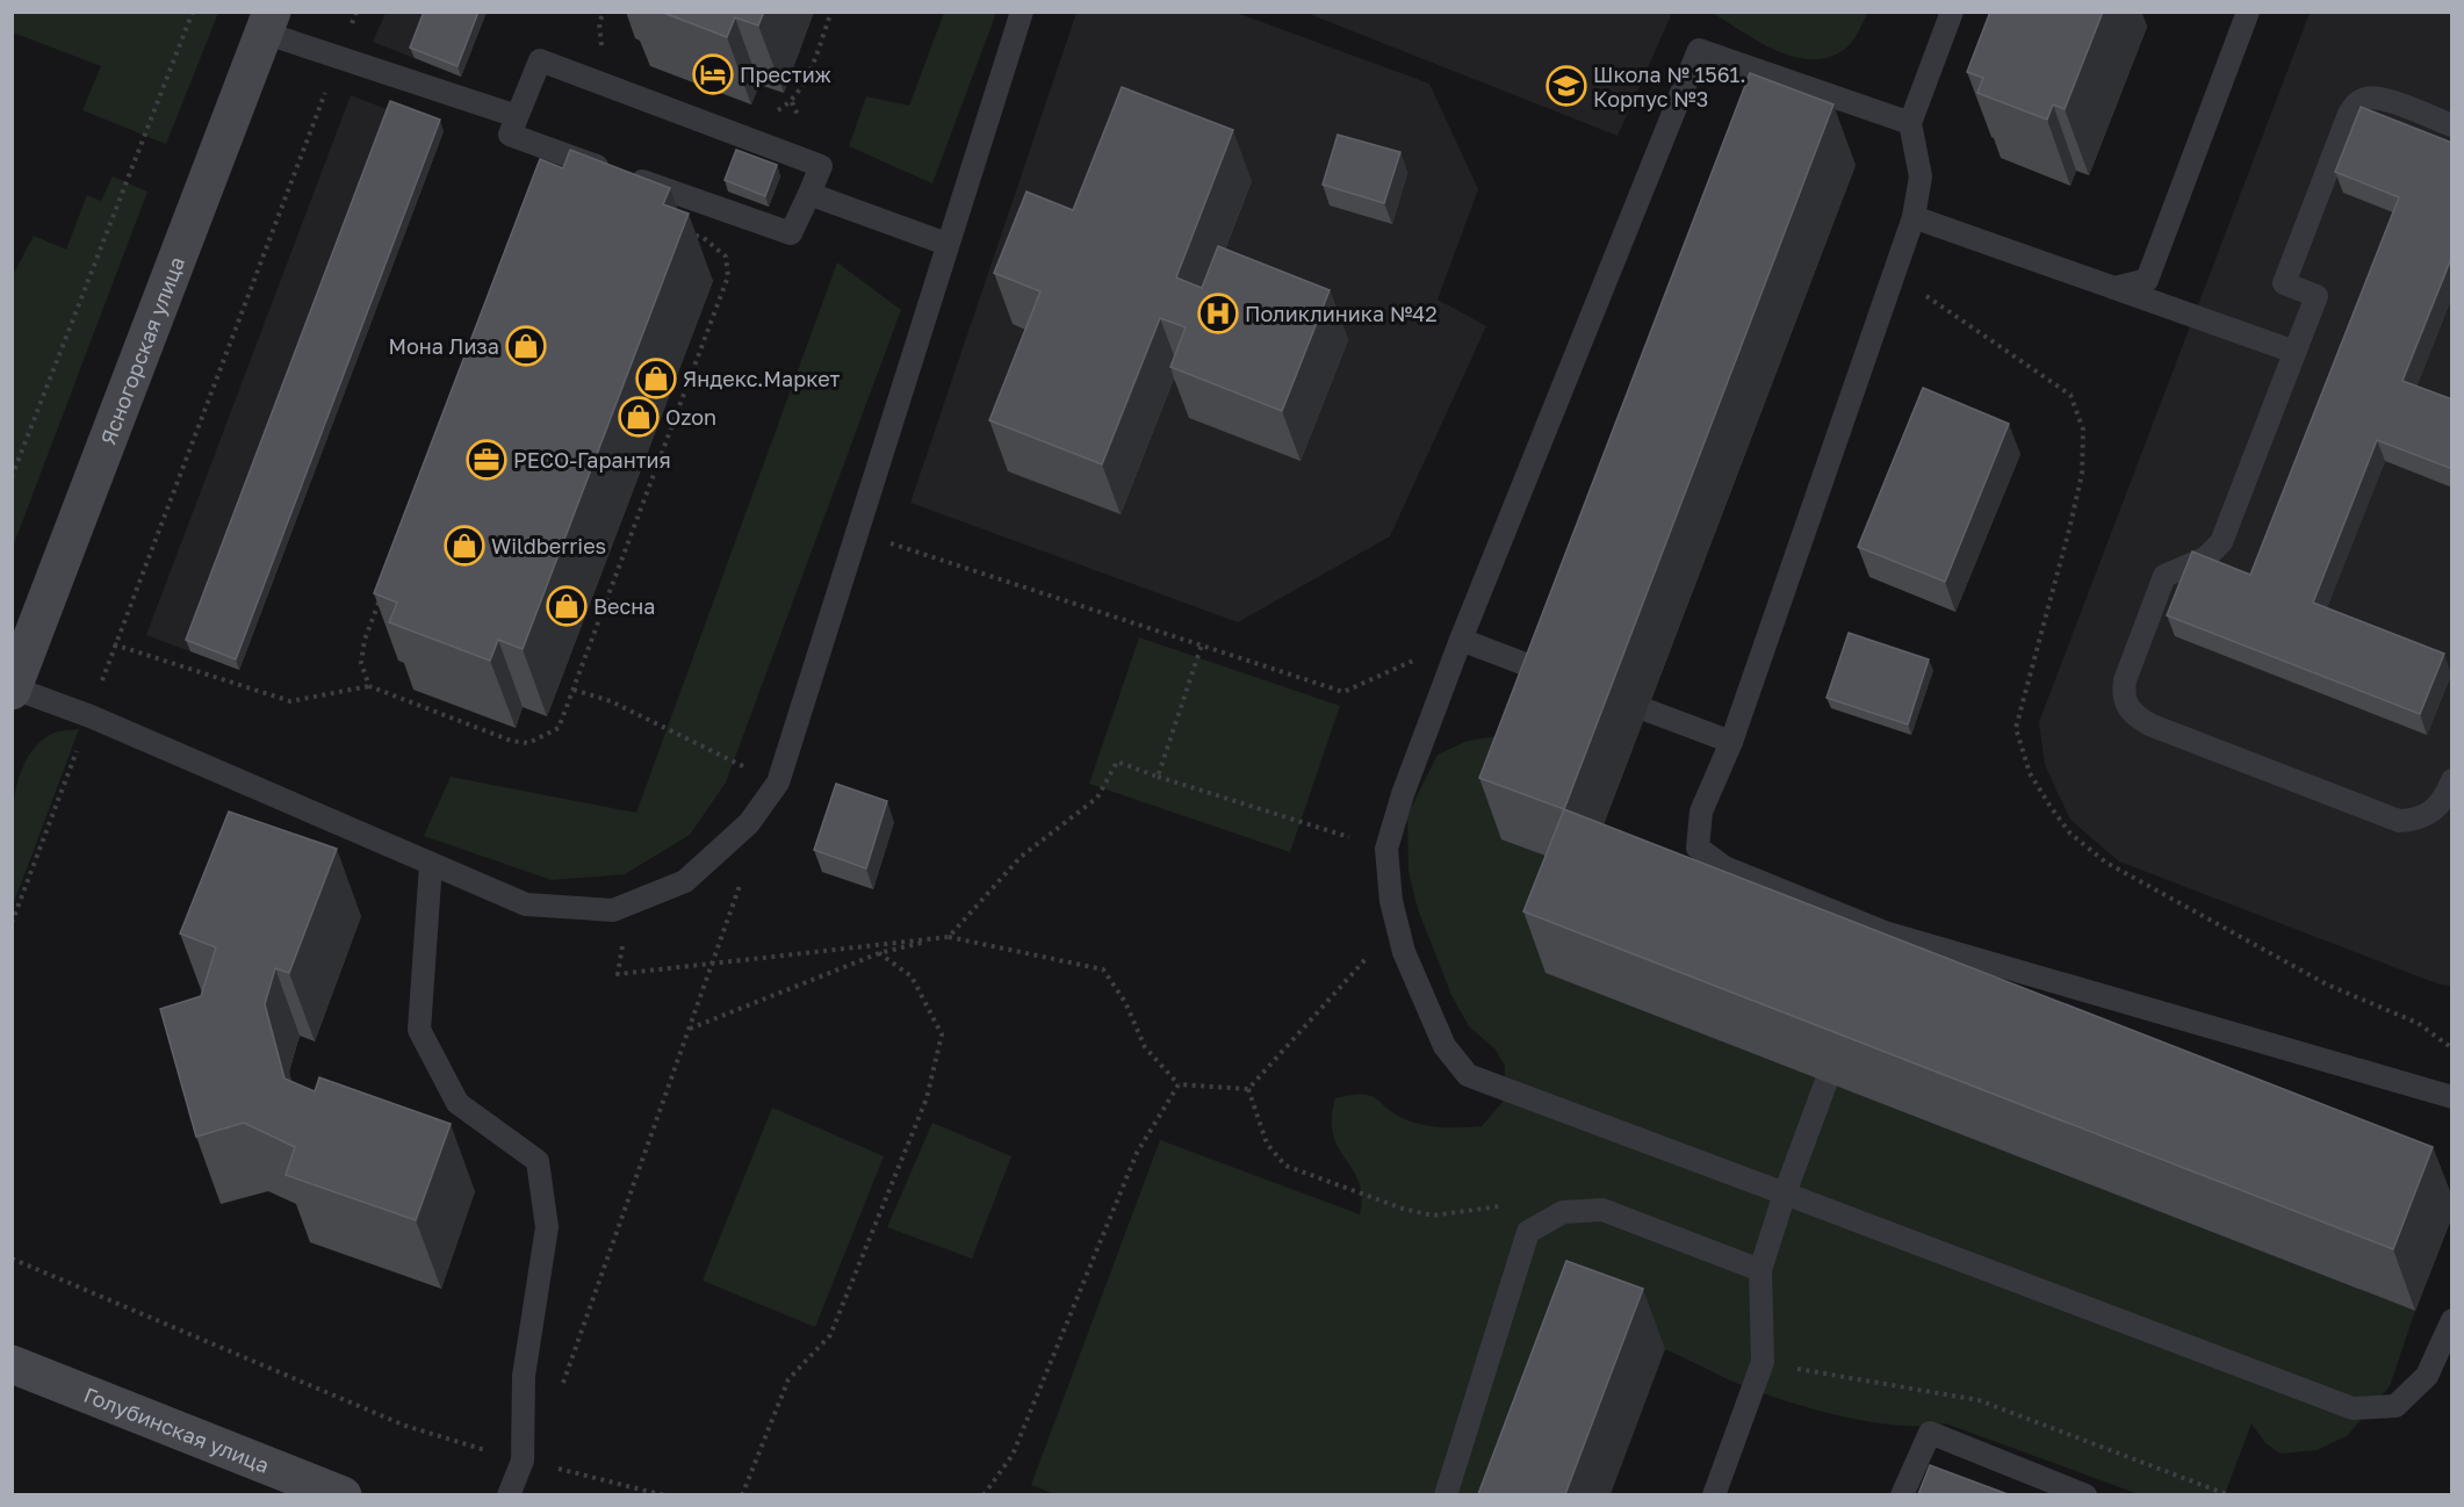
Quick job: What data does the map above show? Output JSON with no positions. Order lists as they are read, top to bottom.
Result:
{
  "streets": {
    "main road": ["Ясногорская улица", "Голубинская улица"]
  },
  "places": {
    "hotel": ["Престиж"],
    "school or university": ["Школа № 1561. Корпус №3"],
    "hospital": ["Поликлиника №42"],
    "shop": [
      "Мона Лиза",
      "Яндекс.Маркет",
      "Ozon",
      "Wildberries",
      "Весна"
    ],
    "office": ["РЕСО-Гарантия"]
  }
}
